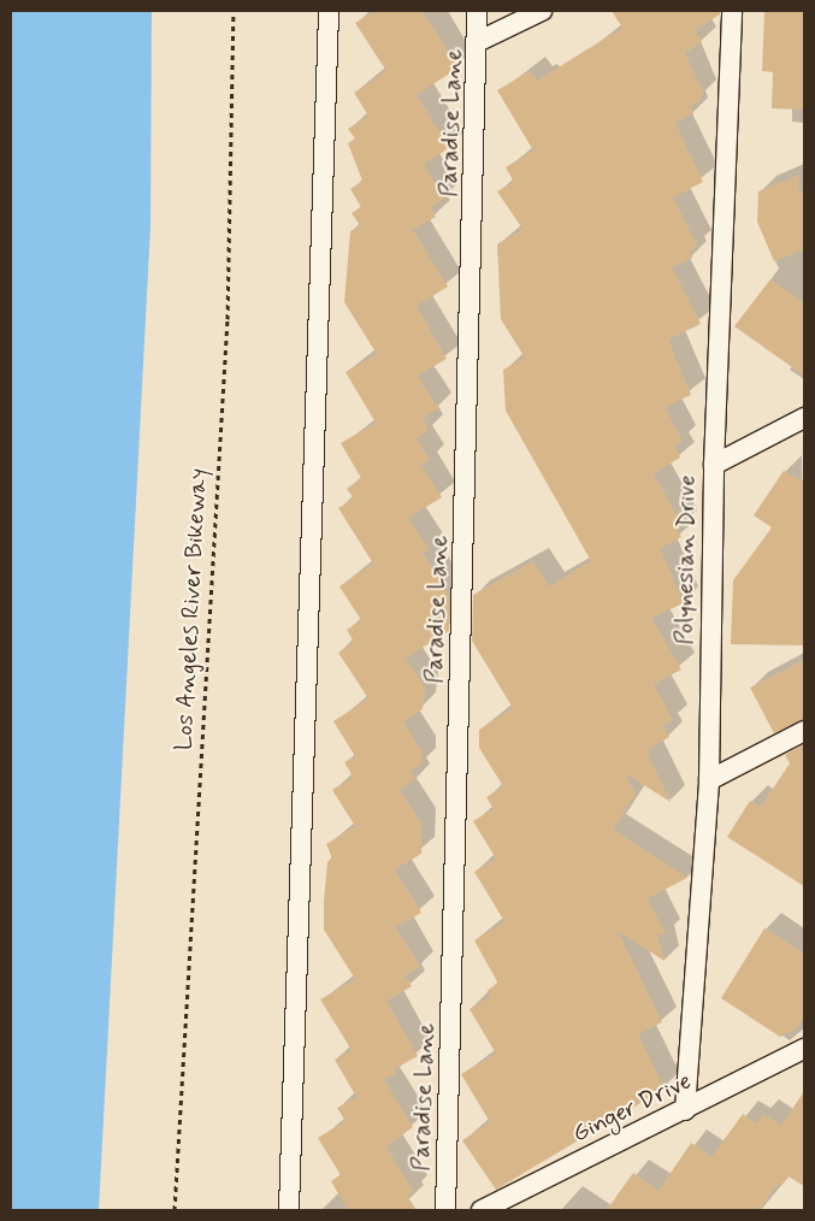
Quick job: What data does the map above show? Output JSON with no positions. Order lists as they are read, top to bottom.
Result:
{
  "streets": {
    "lane": ["Paradise Lane", "Polynesian Drive", "Ginger Drive"],
    "path": ["Los Angeles River Bikeway"]
  },
  "crossings": [
    ["Polynesian Drive", "Ginger Drive"]
  ]
}
